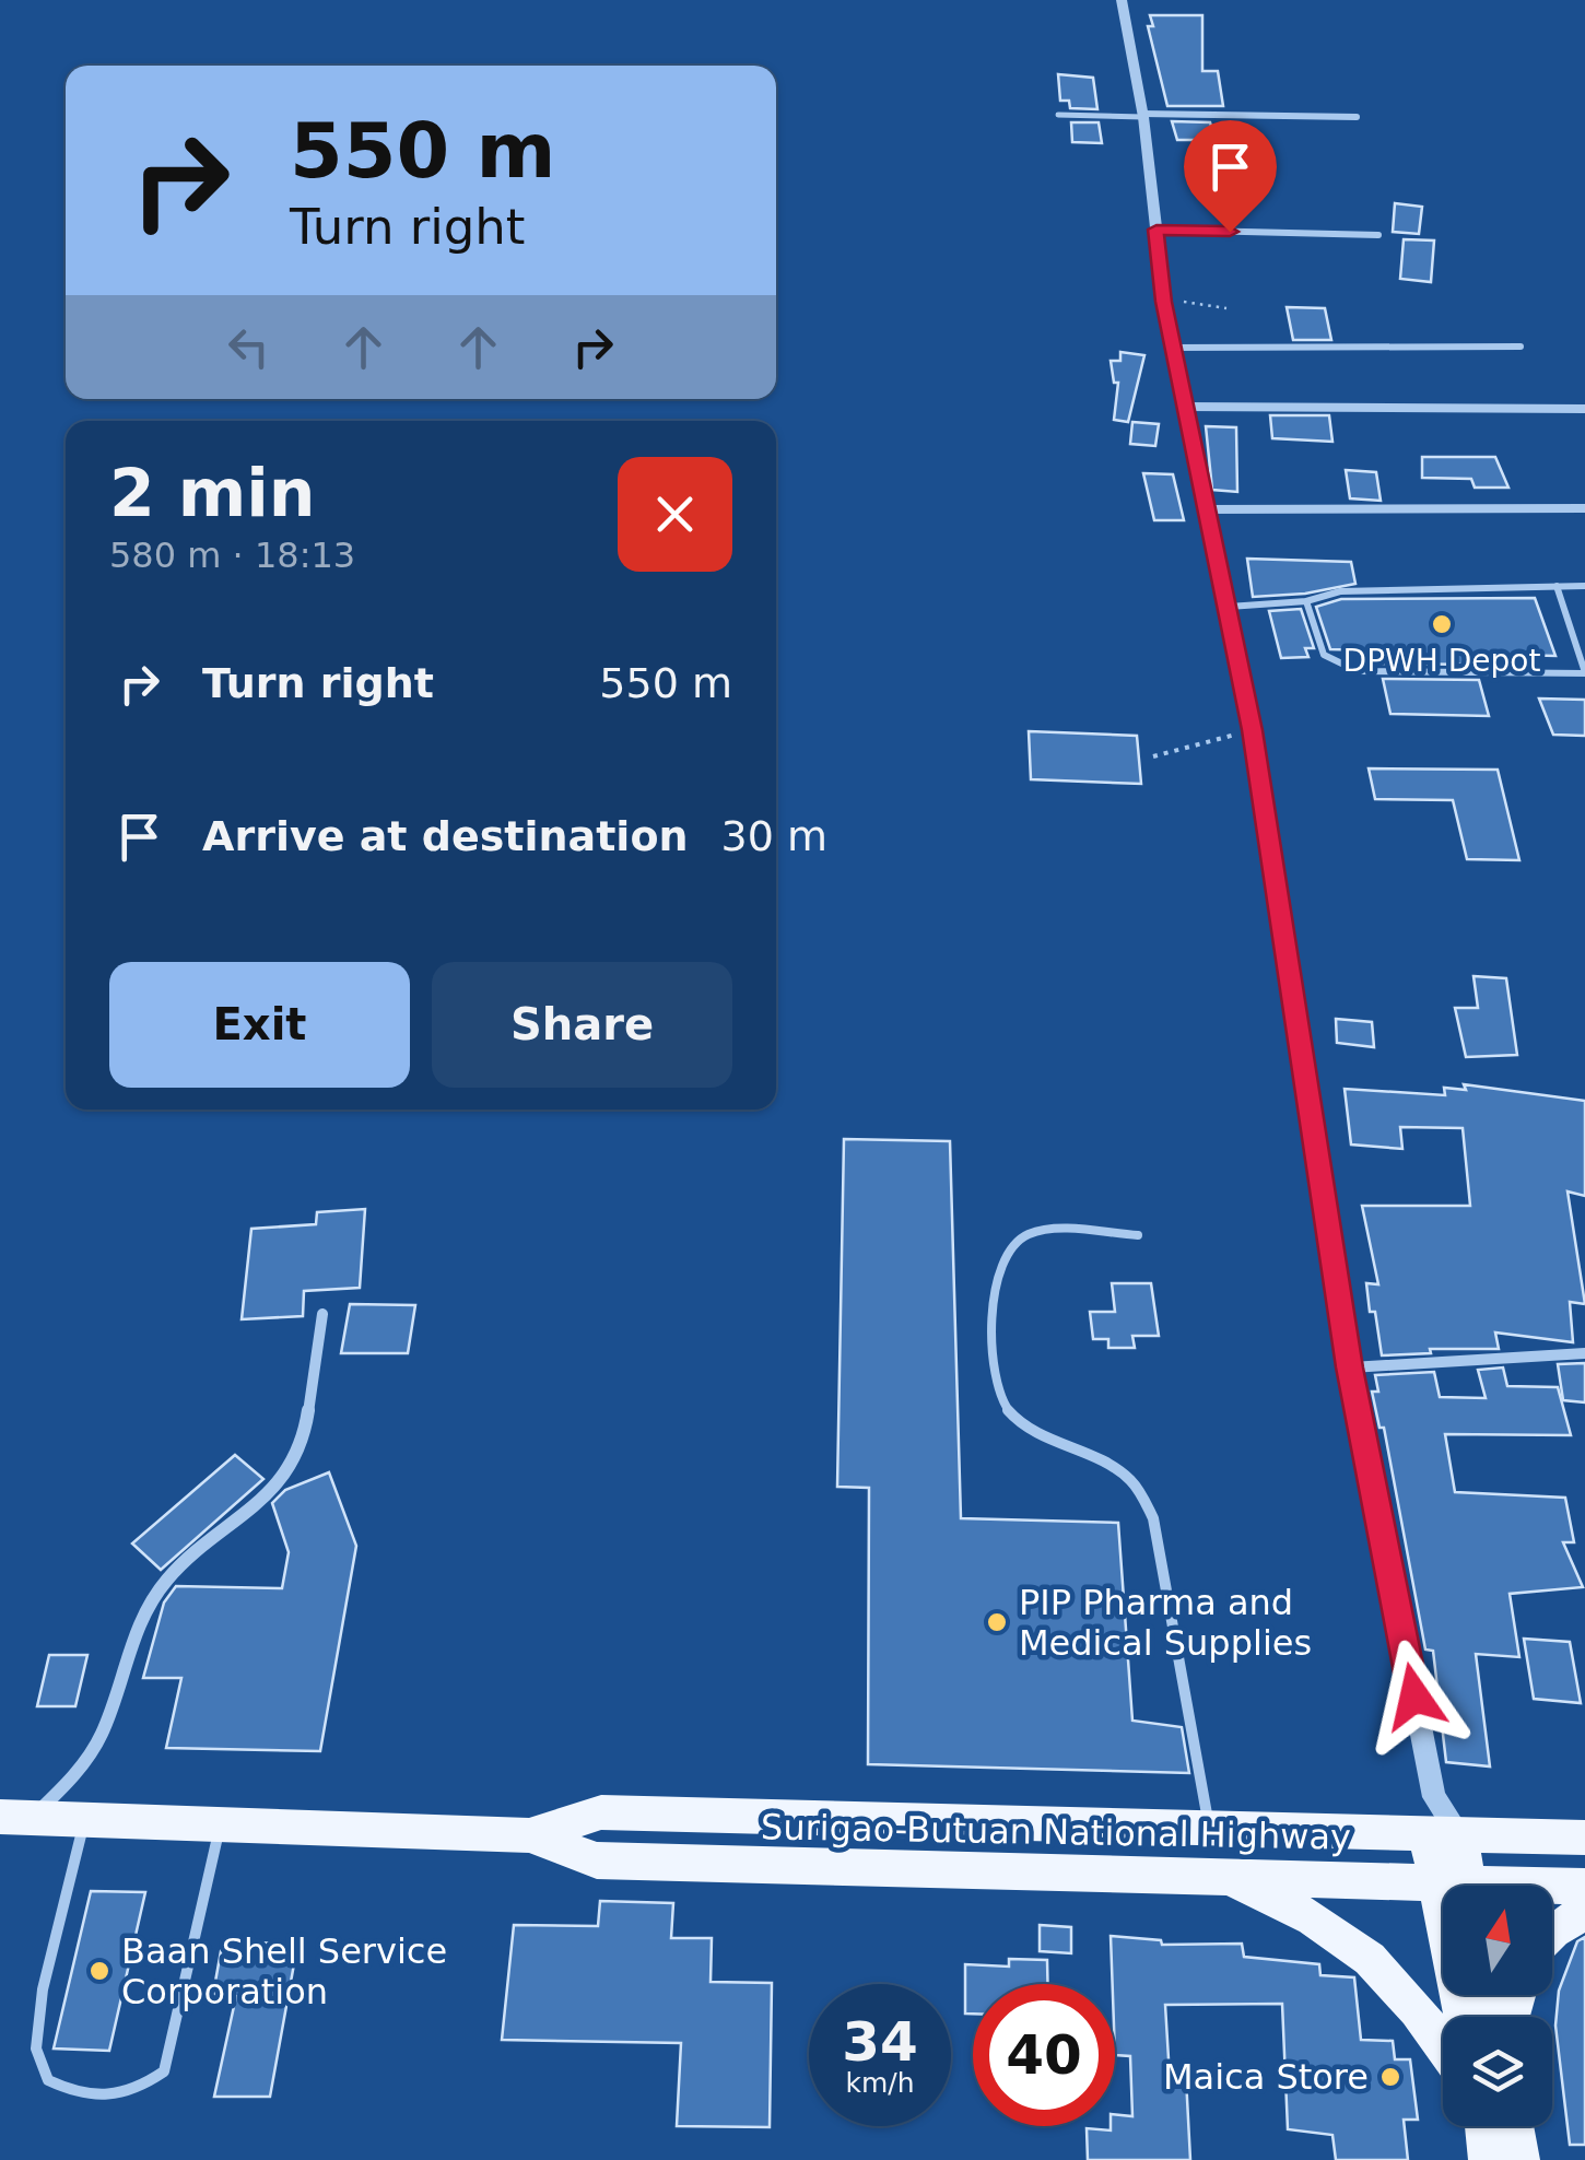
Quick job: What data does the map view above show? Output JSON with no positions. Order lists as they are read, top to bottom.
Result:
{
  "streets": {
    "main road": ["Surigao-Butuan National Highway"]
  },
  "places": [
    "DPWH Depot",
    "PIP Pharma and Medical Supplies",
    "Baan Shell Service Corporation",
    "Maica Store"
  ],
  "north": "top",
  "page": {
    "turn": ["550 m", "Turn right"],
    "heading": ["2 min", "580 m · 18:13"],
    "list": [
      {
        "name": "Turn right",
        "value": "550 m"
      },
      {
        "name": "Arrive at destination",
        "value": "30 m"
      }
    ],
    "buttons": ["Exit", "Share"],
    "speed": "34 km/h",
    "limit": "40"
  }
}
